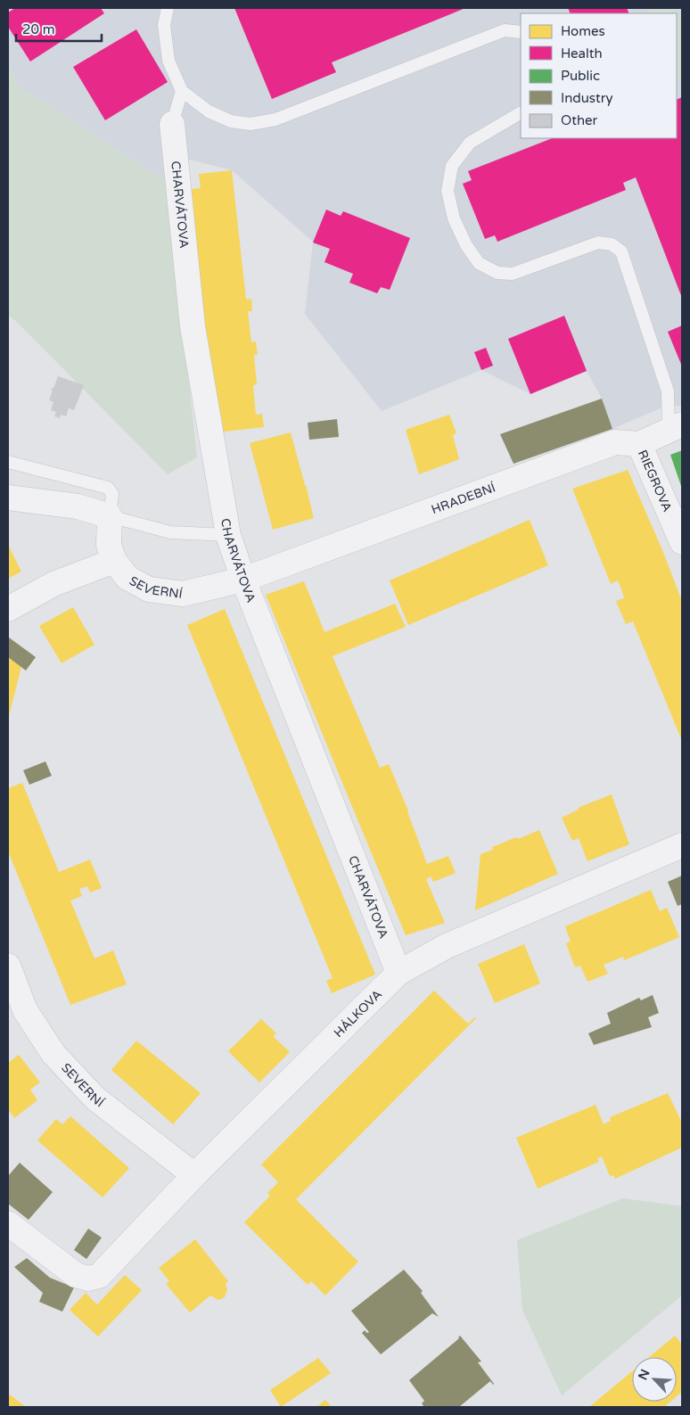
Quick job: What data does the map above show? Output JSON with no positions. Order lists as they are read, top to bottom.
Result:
{
  "streets": {
    "street": [
      "CHARVÁTOVA",
      "RIEGROVA",
      "HRADEBNÍ",
      "SEVERNÍ",
      "HÁLKOVA"
    ]
  },
  "crossings": [
    ["CHARVÁTOVA", "HRADEBNÍ"],
    ["CHARVÁTOVA", "SEVERNÍ"],
    ["CHARVÁTOVA", "HÁLKOVA"],
    ["RIEGROVA", "HRADEBNÍ"],
    ["HRADEBNÍ", "SEVERNÍ"],
    ["SEVERNÍ", "HÁLKOVA"]
  ],
  "legend": [
    "Homes",
    "Health",
    "Public",
    "Industry",
    "Other"
  ],
  "scale_bar": "20 m",
  "north": "top left"
}
